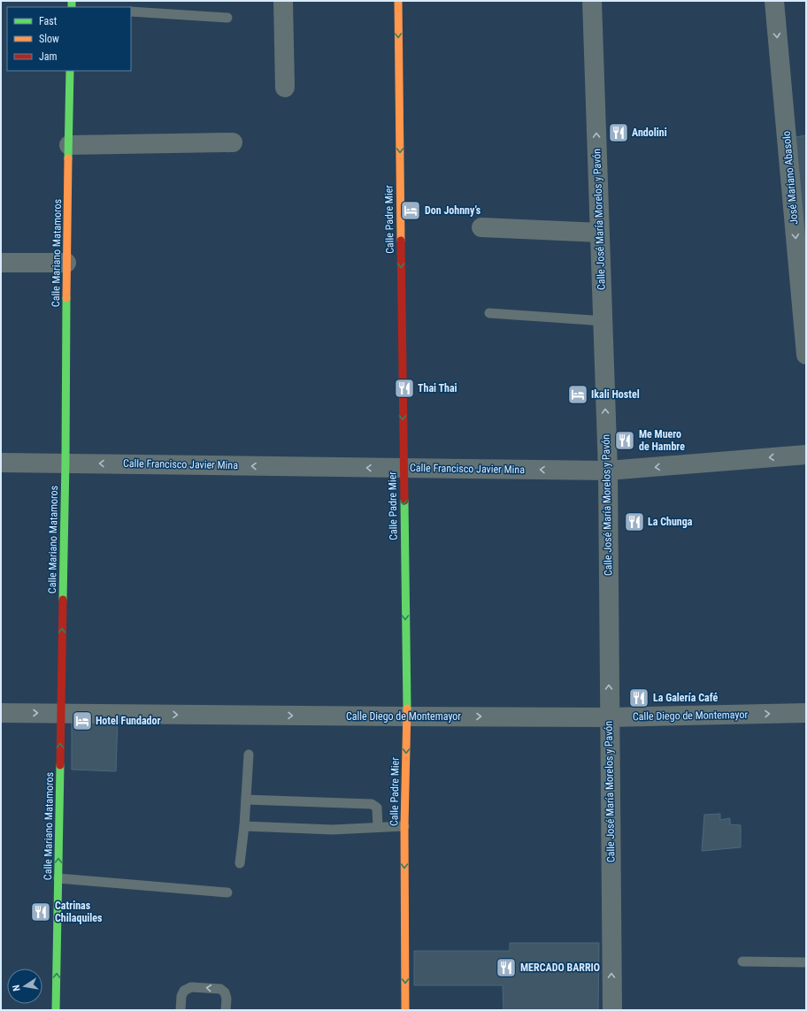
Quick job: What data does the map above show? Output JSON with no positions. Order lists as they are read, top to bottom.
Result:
{
  "streets": {
    "street": [
      "José Mariano Abasolo",
      "Calle Padre Mier",
      "Calle José María Morelos y Pavón",
      "Calle Mariano Matamoros",
      "Calle Francisco Javier Mina",
      "Calle Diego de Montemayor"
    ]
  },
  "crossings": [
    ["Calle Padre Mier", "Calle Francisco Javier Mina"],
    ["Calle Padre Mier", "Calle Diego de Montemayor"],
    ["Calle José María Morelos y Pavón", "Calle Francisco Javier Mina"],
    ["Calle José María Morelos y Pavón", "Calle Diego de Montemayor"],
    ["Calle Mariano Matamoros", "Calle Francisco Javier Mina"],
    ["Calle Mariano Matamoros", "Calle Diego de Montemayor"]
  ],
  "one_way": [
    "José Mariano Abasolo",
    "Calle Padre Mier",
    "Calle José María Morelos y Pavón",
    "Calle Mariano Matamoros",
    "Calle Francisco Javier Mina",
    "Calle Diego de Montemayor"
  ],
  "places": {
    "restaurant": [
      "Andolini",
      "Thai Thai",
      "Me Muero de Hambre",
      "La Chunga",
      "La Galería Café",
      "Catrinas Chilaquiles",
      "MERCADO BARRIO"
    ],
    "hotel": ["Don Johnny’s", "Ikali Hostel", "Hotel Fundador"]
  },
  "legend": ["Fast", "Slow", "Jam"],
  "north": "left"
}
